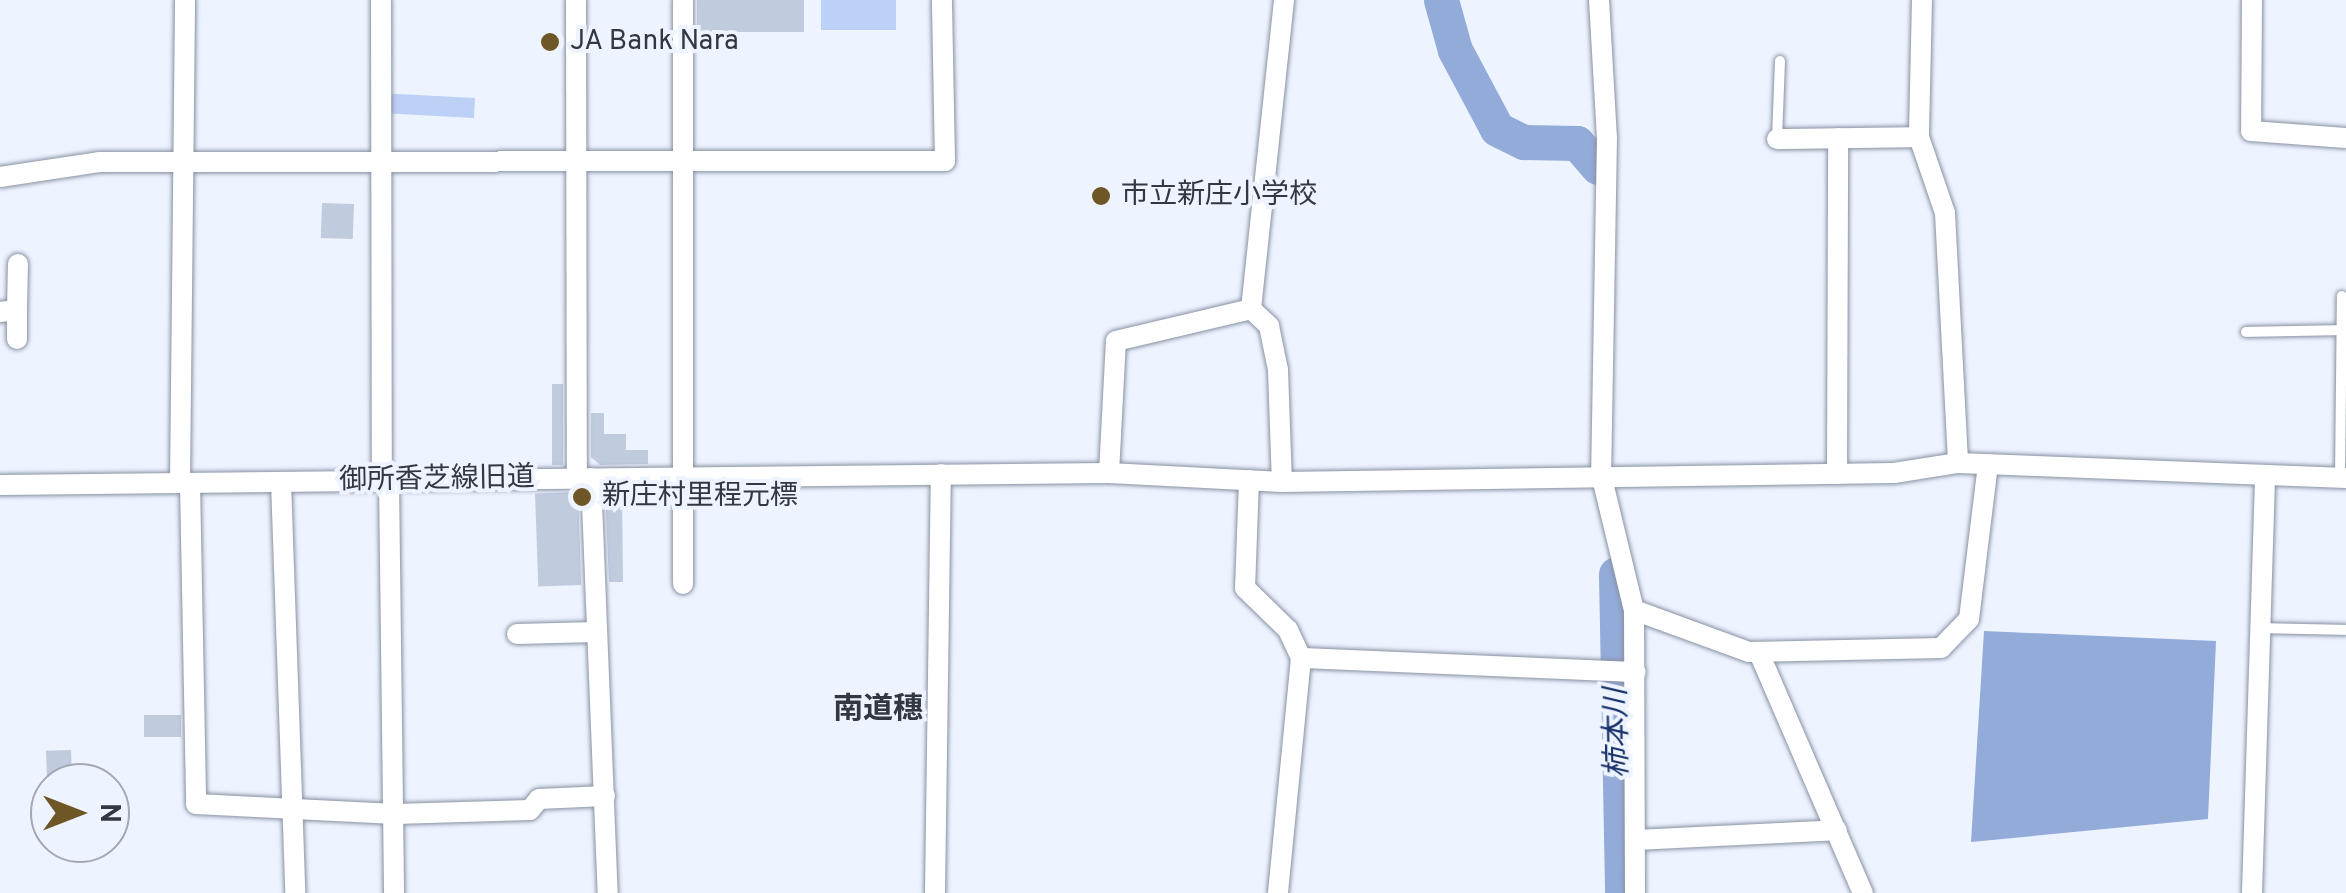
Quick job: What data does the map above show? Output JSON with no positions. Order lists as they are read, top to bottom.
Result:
{
  "streets": {
    "street": ["御所香芝線旧道"]
  },
  "districts": ["南道穗"],
  "water": ["柿本川"],
  "places": ["JA Bank Nara", "市立新庄小学校", "新庄村里程元標"],
  "north": "right"
}
